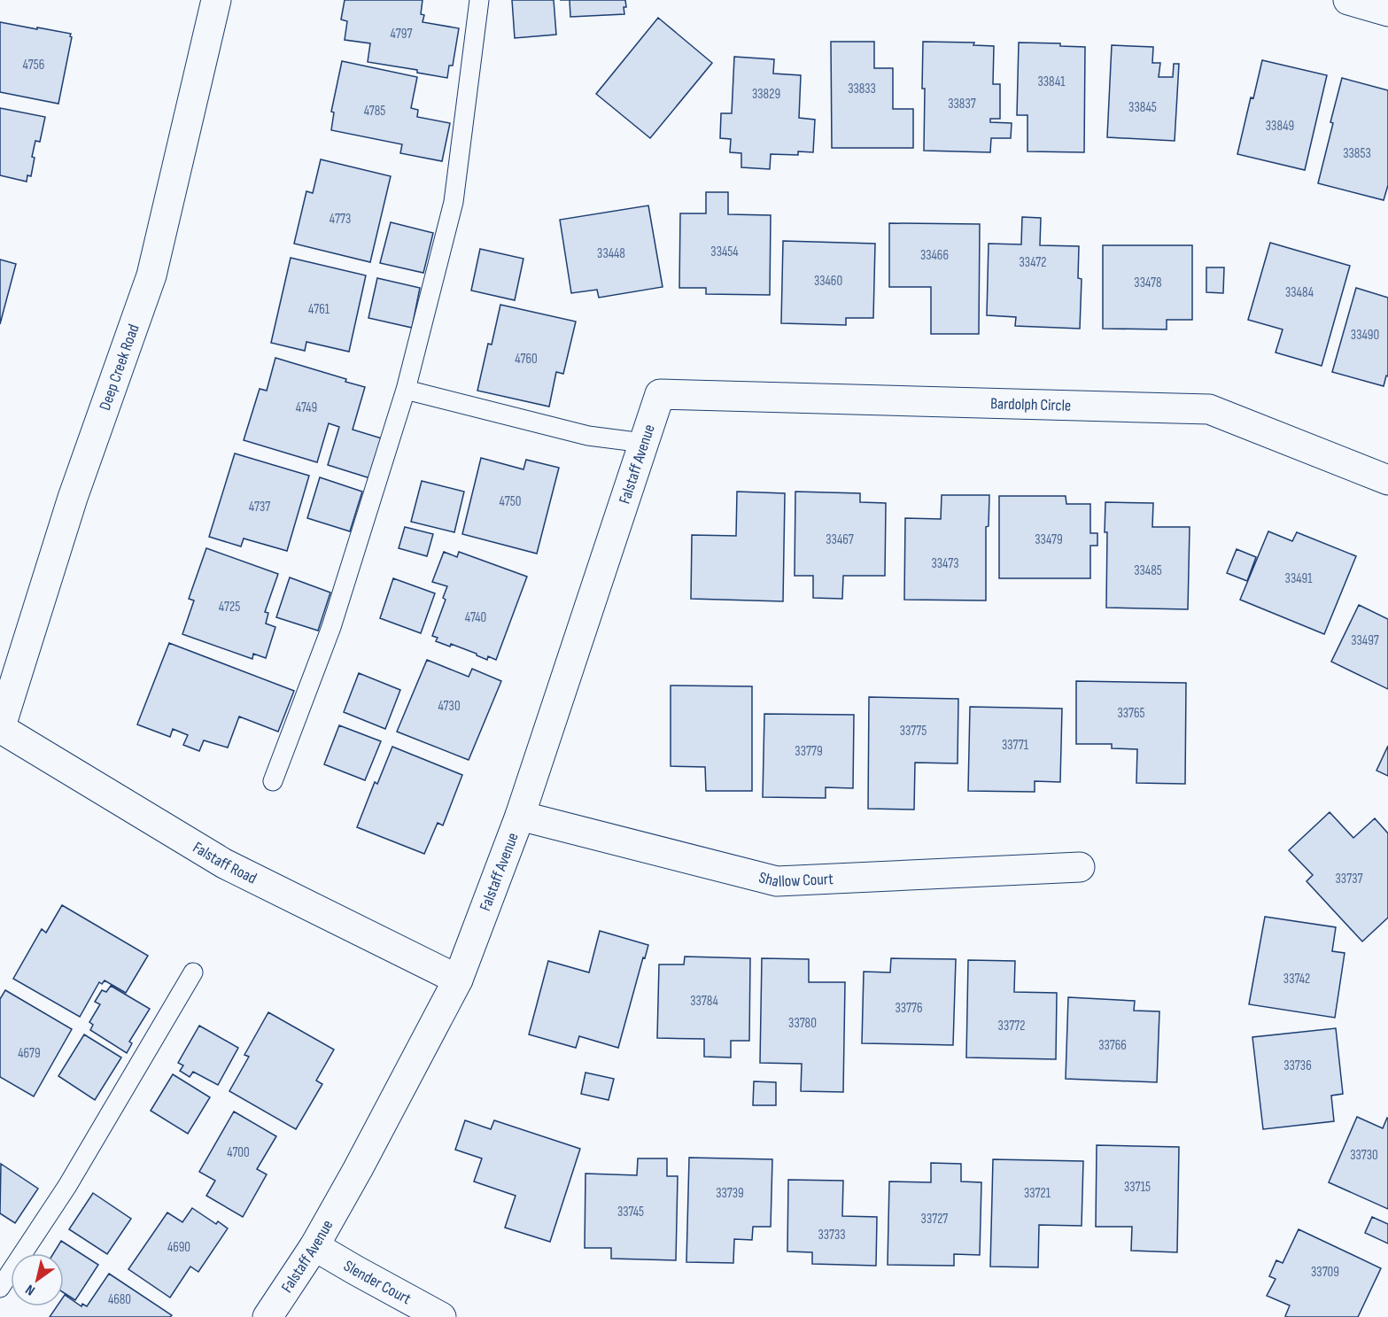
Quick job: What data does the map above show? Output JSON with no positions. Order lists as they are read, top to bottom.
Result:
{
  "streets": {
    "street": [
      "Deep Creek Road",
      "Bardolph Circle",
      "Falstaff Avenue",
      "Falstaff Road",
      "Shallow Court",
      "Slender Court"
    ]
  },
  "crossings": [
    ["Deep Creek Road", "Falstaff Road"],
    ["Bardolph Circle", "Falstaff Avenue"],
    ["Falstaff Avenue", "Falstaff Road"],
    ["Falstaff Avenue", "Shallow Court"],
    ["Falstaff Avenue", "Slender Court"]
  ],
  "house_numbers": [
    "4797",
    "4756",
    "33841",
    "33833",
    "33829",
    "33837",
    "33845",
    "4785",
    "33849",
    "33853",
    "4773",
    "33454",
    "33448",
    "33466",
    "33472",
    "33460",
    "33478",
    "33484",
    "4761",
    "33490",
    "4760",
    "4749",
    "4750",
    "4737",
    "33467",
    "33479",
    "33473",
    "33485",
    "33491",
    "4725",
    "4740",
    "33497",
    "4730",
    "33765",
    "33775",
    "33771",
    "33779",
    "33737",
    "33742",
    "33784",
    "33776",
    "33780",
    "33772",
    "33766",
    "4679",
    "33736",
    "4700",
    "33730",
    "33715",
    "33739",
    "33721",
    "33745",
    "33727",
    "33733",
    "4690",
    "33709",
    "4680"
  ],
  "north": "bottom left"
}
